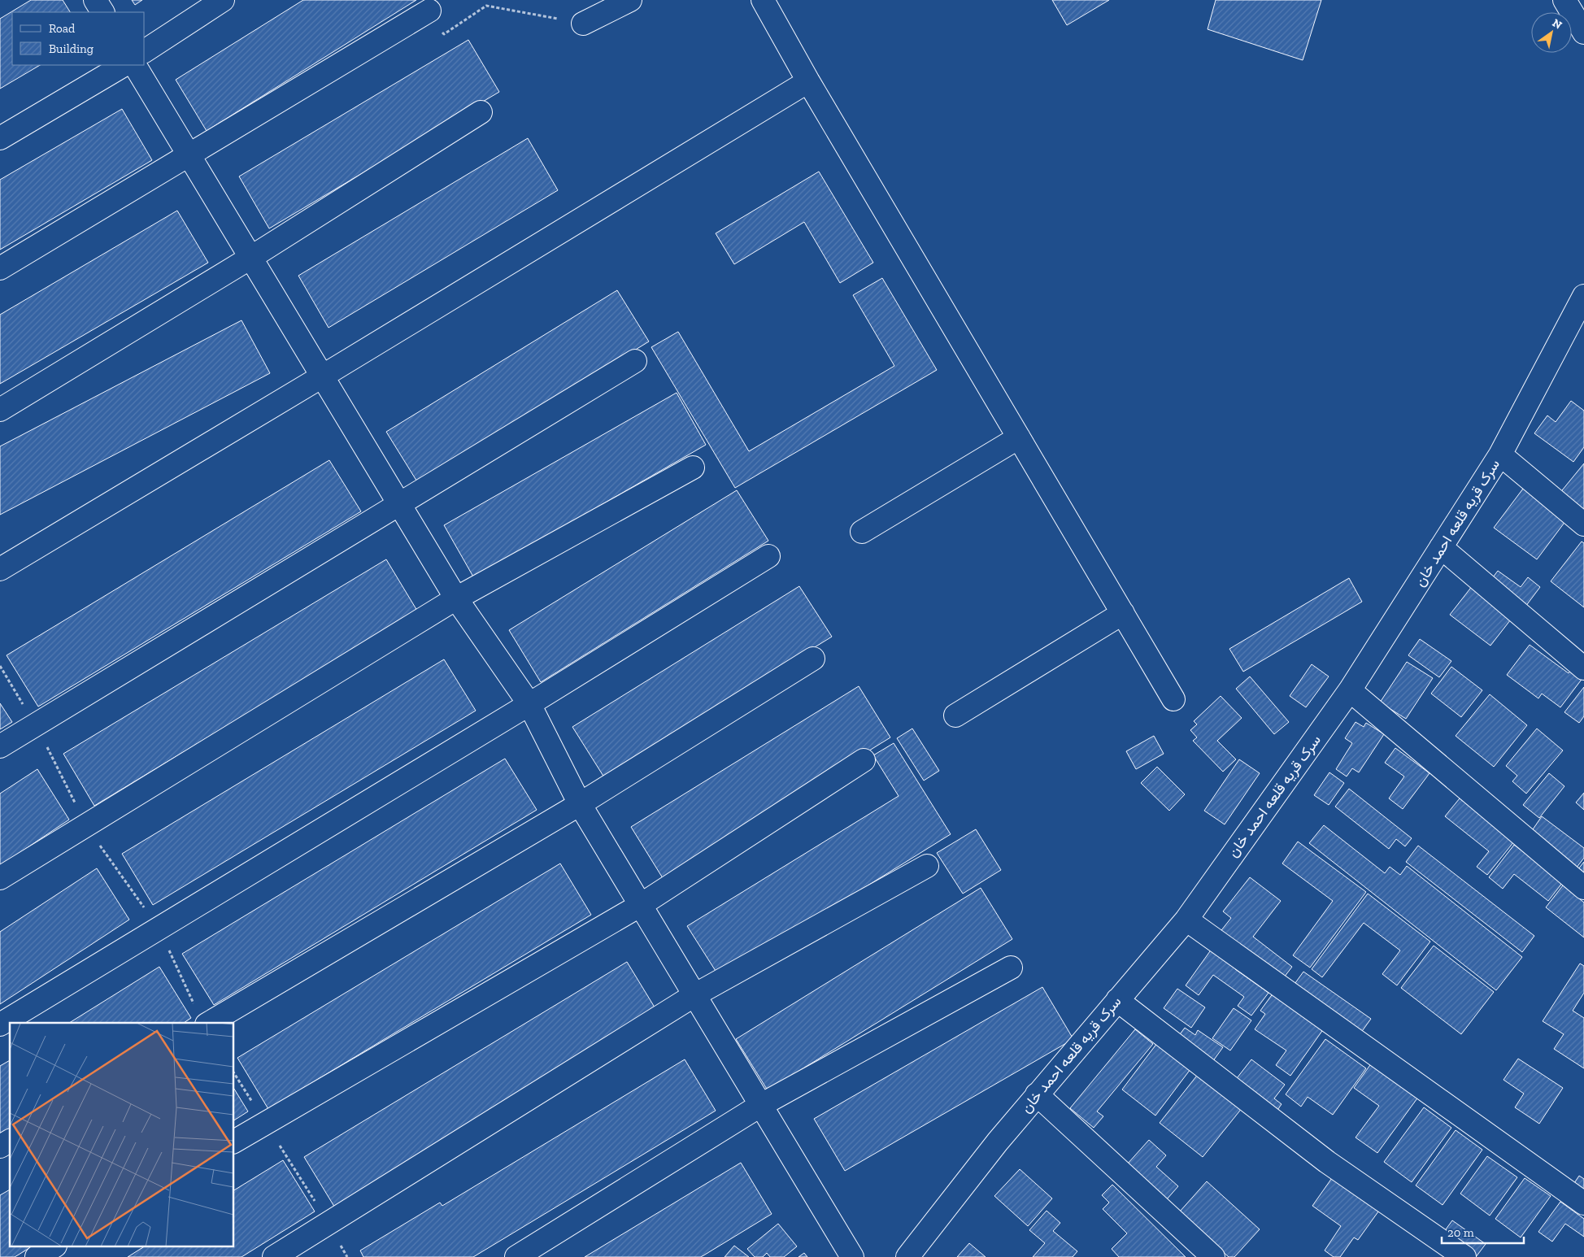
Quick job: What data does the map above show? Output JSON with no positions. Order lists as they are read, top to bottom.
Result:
{
  "streets": {
    "street": ["سرک قریه قلعه احمد خان"]
  },
  "legend": ["Road", "Building"],
  "scale_bar": "20 m",
  "north": "top right"
}
